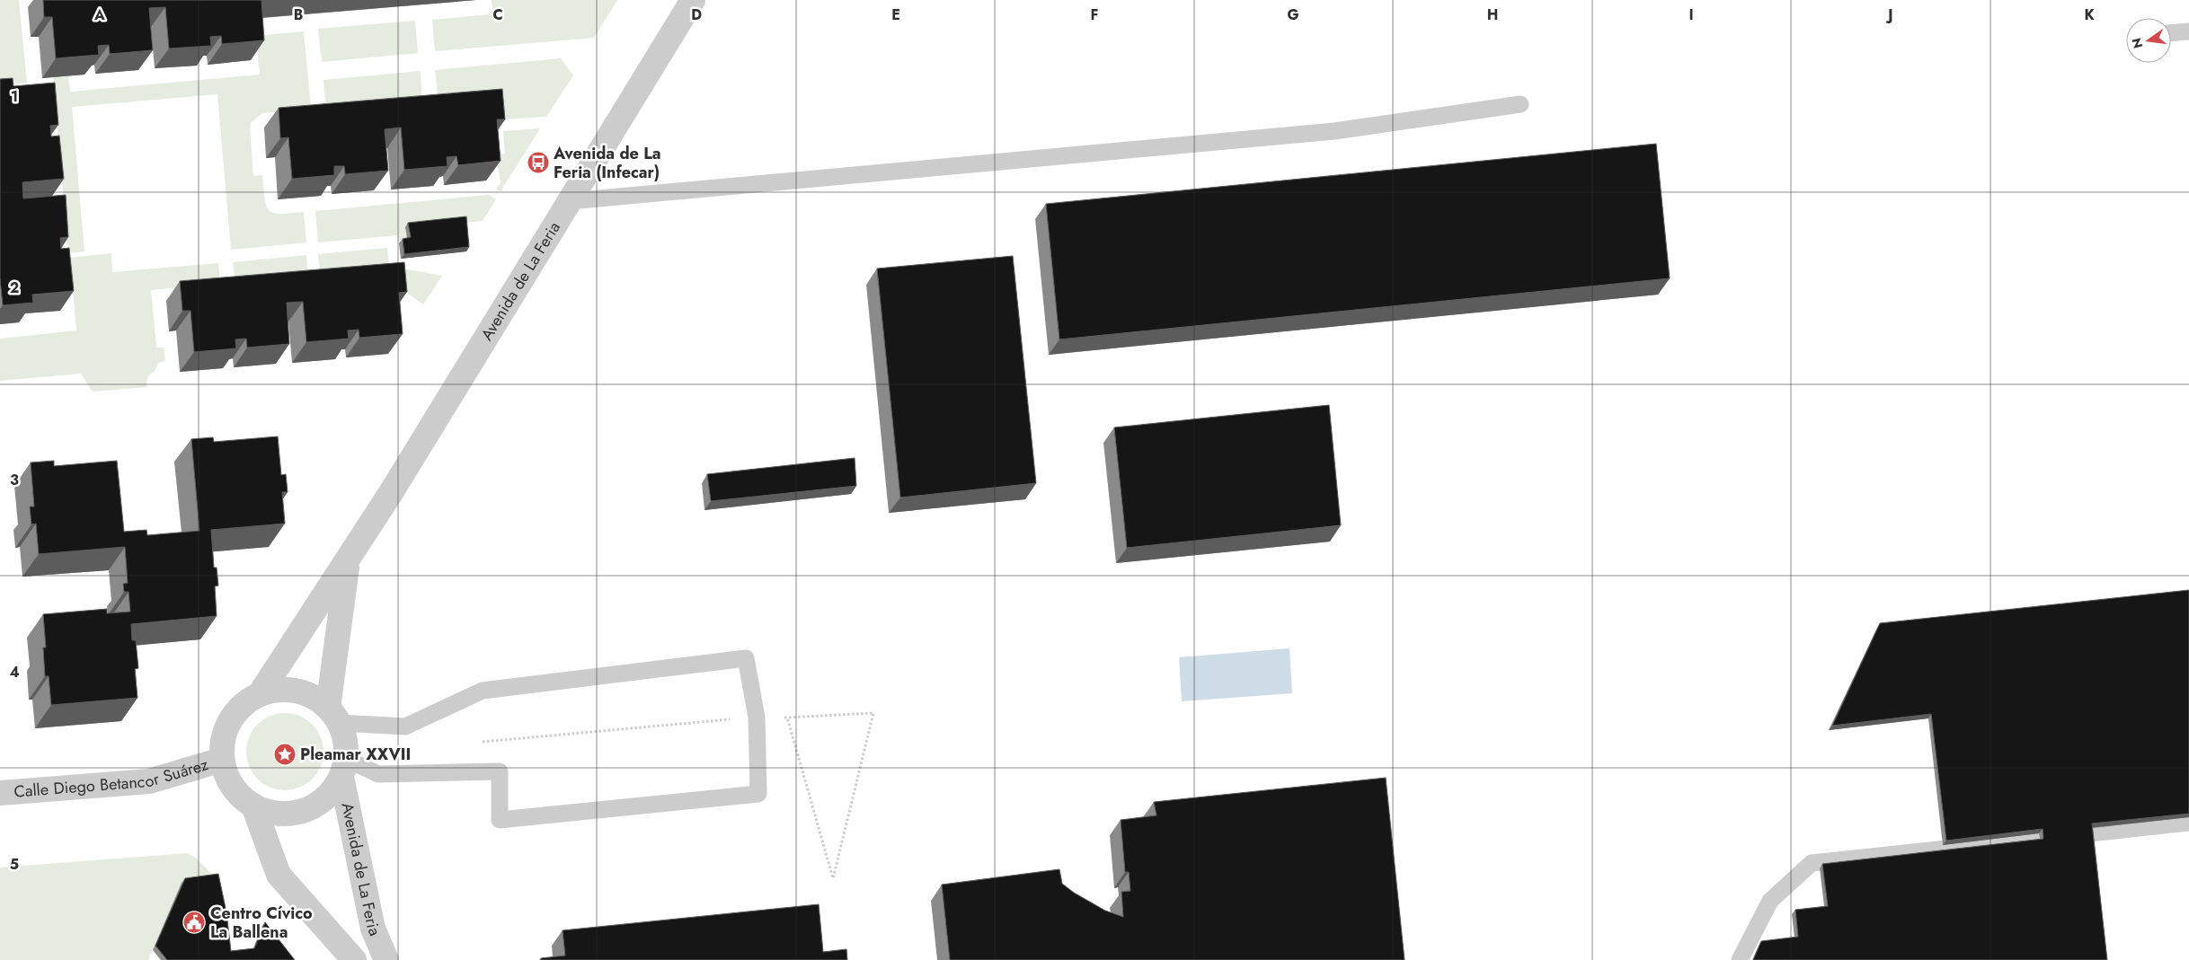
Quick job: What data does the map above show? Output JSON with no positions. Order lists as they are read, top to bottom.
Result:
{
  "streets": {
    "street": ["Avenida de La Feria", "Calle Diego Betancor Suárez"]
  },
  "crossings": [
    ["Avenida de La Feria", "Calle Diego Betancor Suárez"]
  ],
  "places": {
    "bus stop": ["Avenida de La Feria (Infecar)"],
    "place": ["Pleamar XXVII"],
    "public building": ["Centro Cívico La Ballena"]
  },
  "north": "left",
  "grid": {
    "columns": [
      "A",
      "B",
      "C",
      "D",
      "E",
      "F",
      "G",
      "H",
      "I",
      "J",
      "K"
    ],
    "rows": [
      "1",
      "2",
      "3",
      "4",
      "5"
    ]
  }
}
